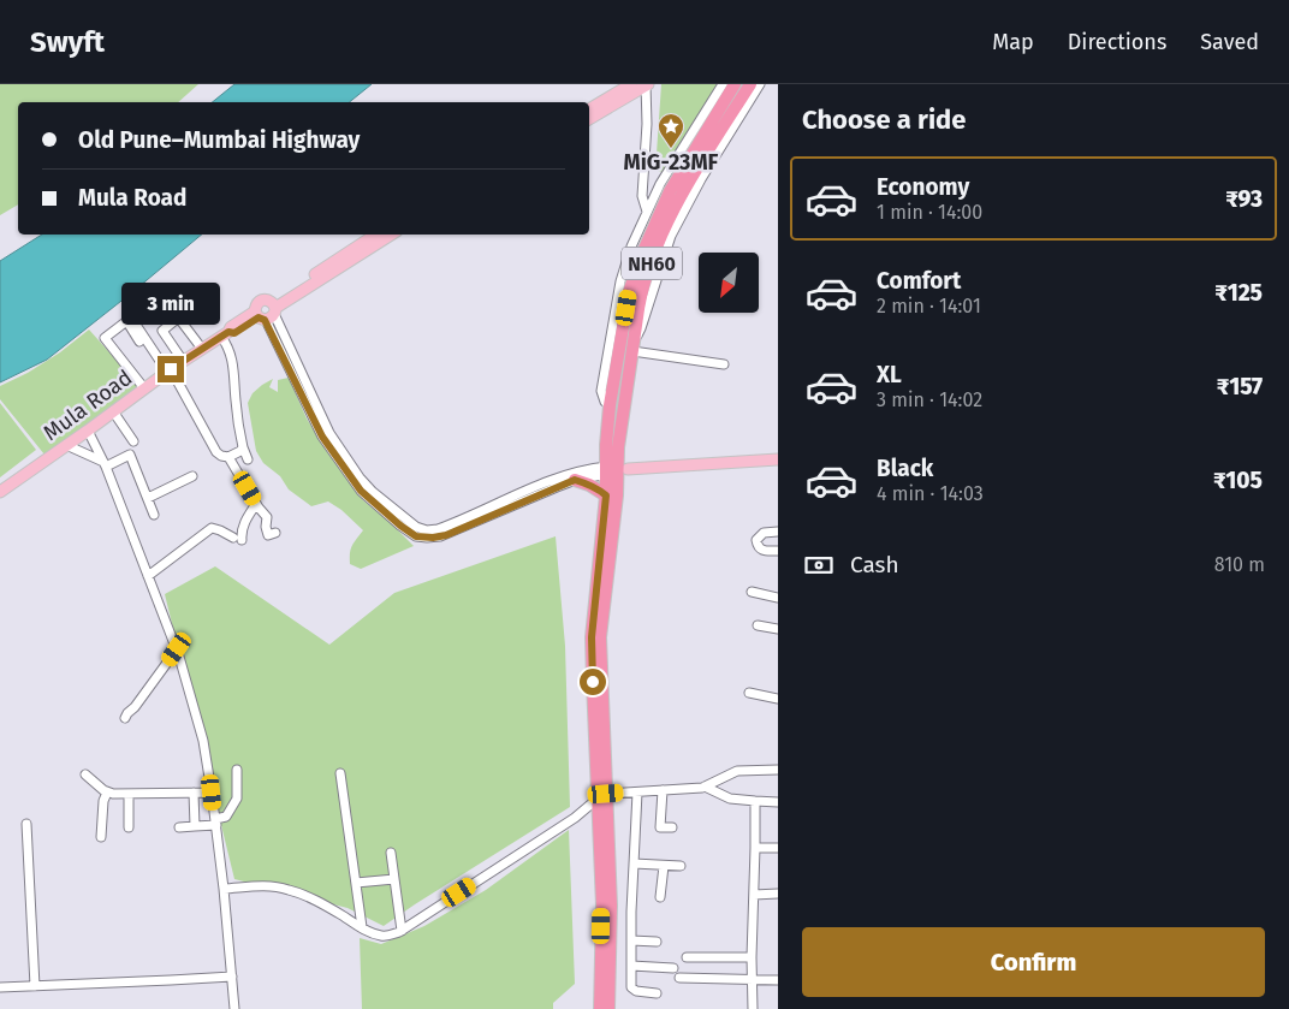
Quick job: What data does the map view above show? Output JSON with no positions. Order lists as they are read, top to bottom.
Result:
{
  "streets": {
    "highway": ["NH60"],
    "main road": ["Mula Road"]
  },
  "places": {
    "place": ["MiG-23MF"]
  },
  "north": "bottom left",
  "page": {
    "header": "Swyft",
    "nav": ["Map", "Directions", "Saved"],
    "heading": "Choose a ride",
    "banner": ["Old Pune–Mumbai Highway", "Mula Road"],
    "list": [
      {
        "name": "Economy",
        "note": "1 min · 14:00",
        "value": "₹93"
      },
      {
        "name": "Comfort",
        "note": "2 min · 14:01",
        "value": "₹125"
      },
      {
        "name": "XL",
        "note": "3 min · 14:02",
        "value": "₹157"
      },
      {
        "name": "Black",
        "note": "4 min · 14:03",
        "value": "₹105"
      }
    ],
    "bubble": "3 min",
    "pay": ["Cash", "810 m"],
    "buttons": "Confirm"
  }
}
